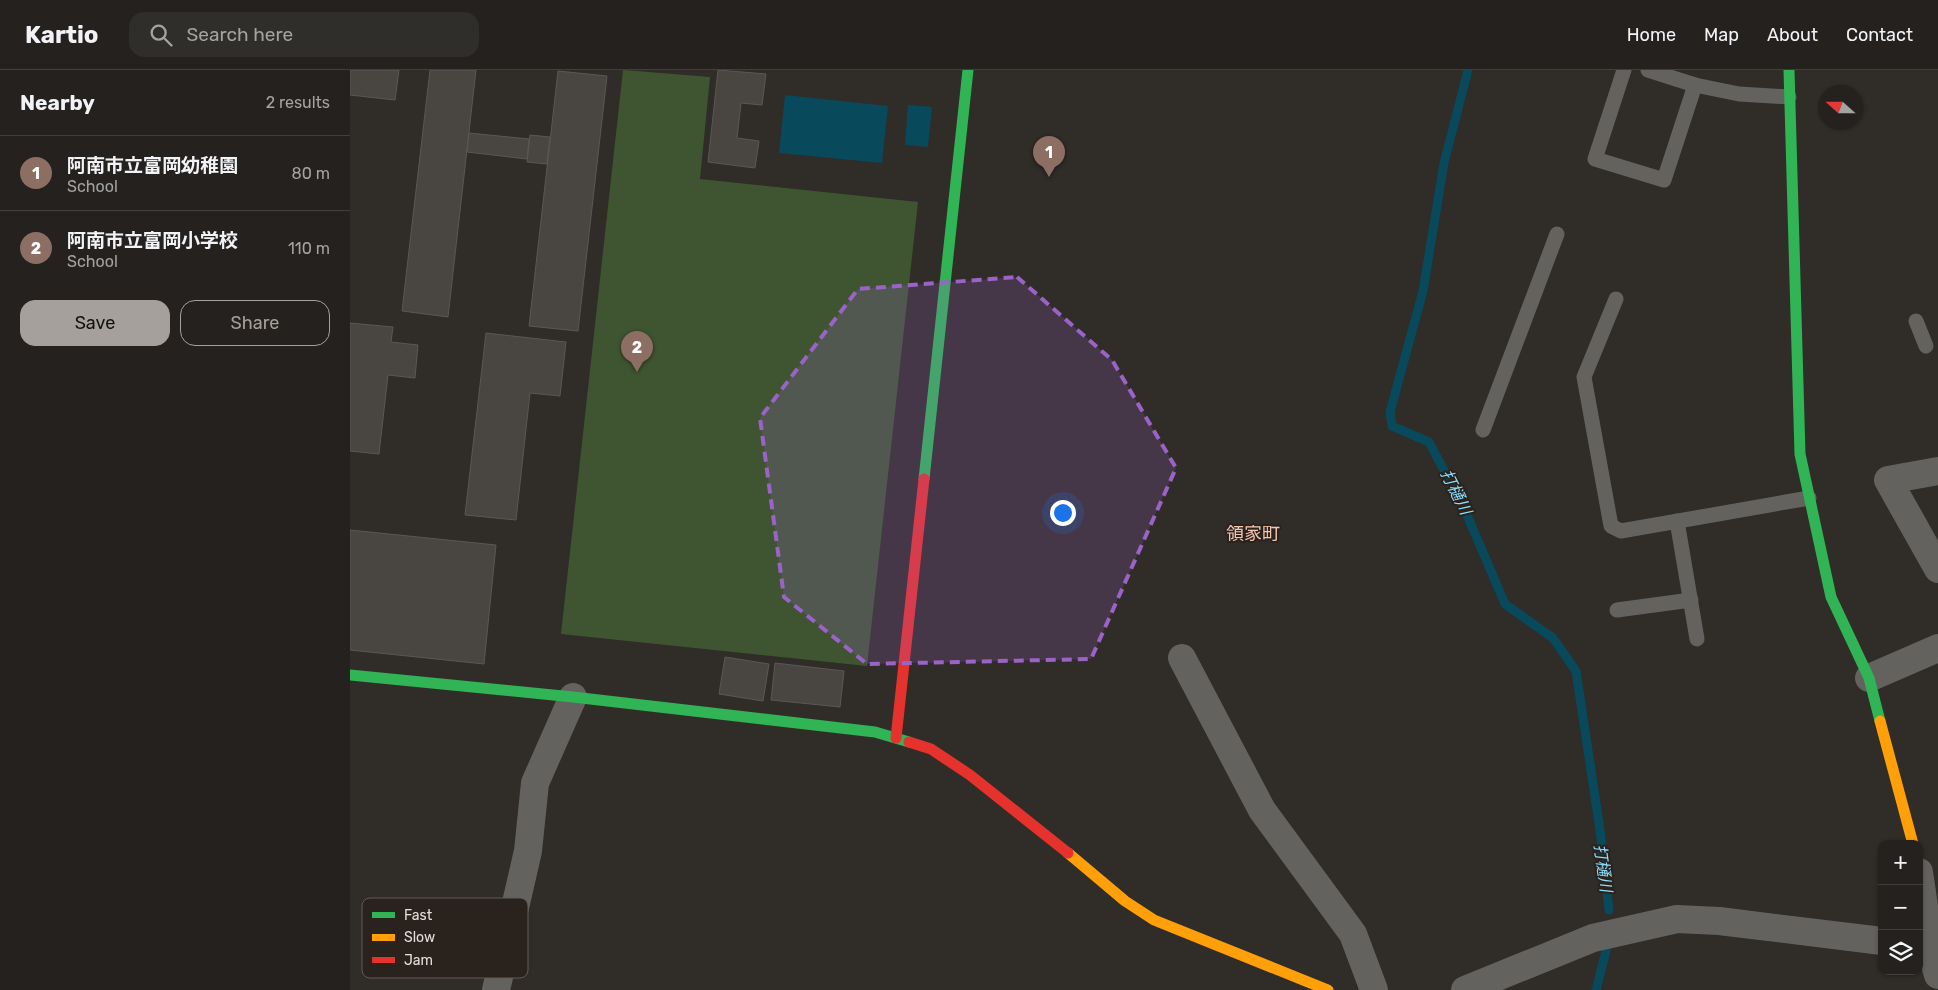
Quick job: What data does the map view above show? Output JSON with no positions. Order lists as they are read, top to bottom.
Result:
{
  "districts": ["領家町"],
  "water": ["打樋川"],
  "legend": ["Fast", "Slow", "Jam"],
  "north": "left",
  "page": {
    "header": "Kartio",
    "search": "Search here",
    "nav": [
      "Home",
      "Map",
      "About",
      "Contact"
    ],
    "heading": ["Nearby", "2 results"],
    "list": [
      {
        "mark": "1",
        "name": "阿南市立富岡幼稚園",
        "note": "School",
        "value": "80 m"
      },
      {
        "mark": "2",
        "name": "阿南市立富岡小学校",
        "note": "School",
        "value": "110 m"
      }
    ],
    "pins": ["1", "2"],
    "buttons": ["Save", "Share"],
    "map_buttons": ["+", "−"]
  }
}
